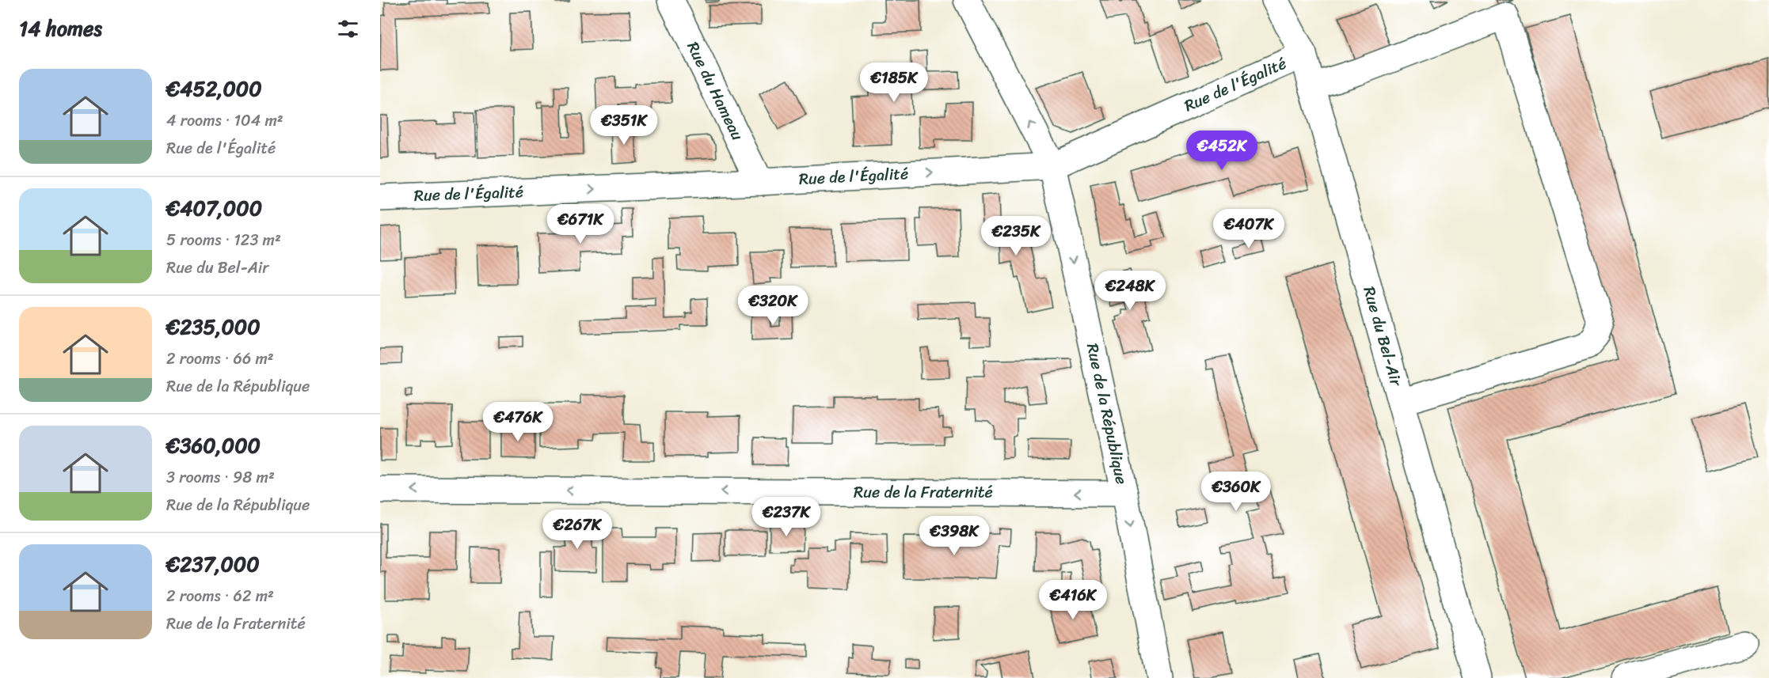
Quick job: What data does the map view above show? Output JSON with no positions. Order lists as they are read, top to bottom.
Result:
{
  "streets": {
    "street": [
      "Rue de l'Égalité",
      "Rue du Hameau",
      "Rue du Bel-Air",
      "Rue de la République",
      "Rue de la Fraternité"
    ]
  },
  "crossings": [
    ["Rue de l'Égalité", "Rue du Hameau"],
    ["Rue de l'Égalité", "Rue du Bel-Air"],
    ["Rue de l'Égalité", "Rue de la République"],
    ["Rue de la République", "Rue de la Fraternité"]
  ],
  "one_way": ["Rue de l'Égalité", "Rue de la Fraternité"],
  "page": {
    "heading": "14 homes",
    "list": [
      {
        "name": "€452,000",
        "note": "4 rooms · 104 m² · Rue de l'Égalité"
      },
      {
        "name": "€407,000",
        "note": "5 rooms · 123 m² · Rue du Bel-Air"
      },
      {
        "name": "€235,000",
        "note": "2 rooms · 66 m² · Rue de la République"
      },
      {
        "name": "€360,000",
        "note": "3 rooms · 98 m² · Rue de la République"
      },
      {
        "name": "€237,000",
        "note": "2 rooms · 62 m² · Rue de la Fraternité"
      }
    ],
    "price": [
      "€185K",
      "€351K",
      "€452K",
      "€671K",
      "€407K",
      "€235K",
      "€248K",
      "€320K",
      "€476K",
      "€360K",
      "€237K",
      "€267K",
      "€398K",
      "€416K"
    ]
  }
}
